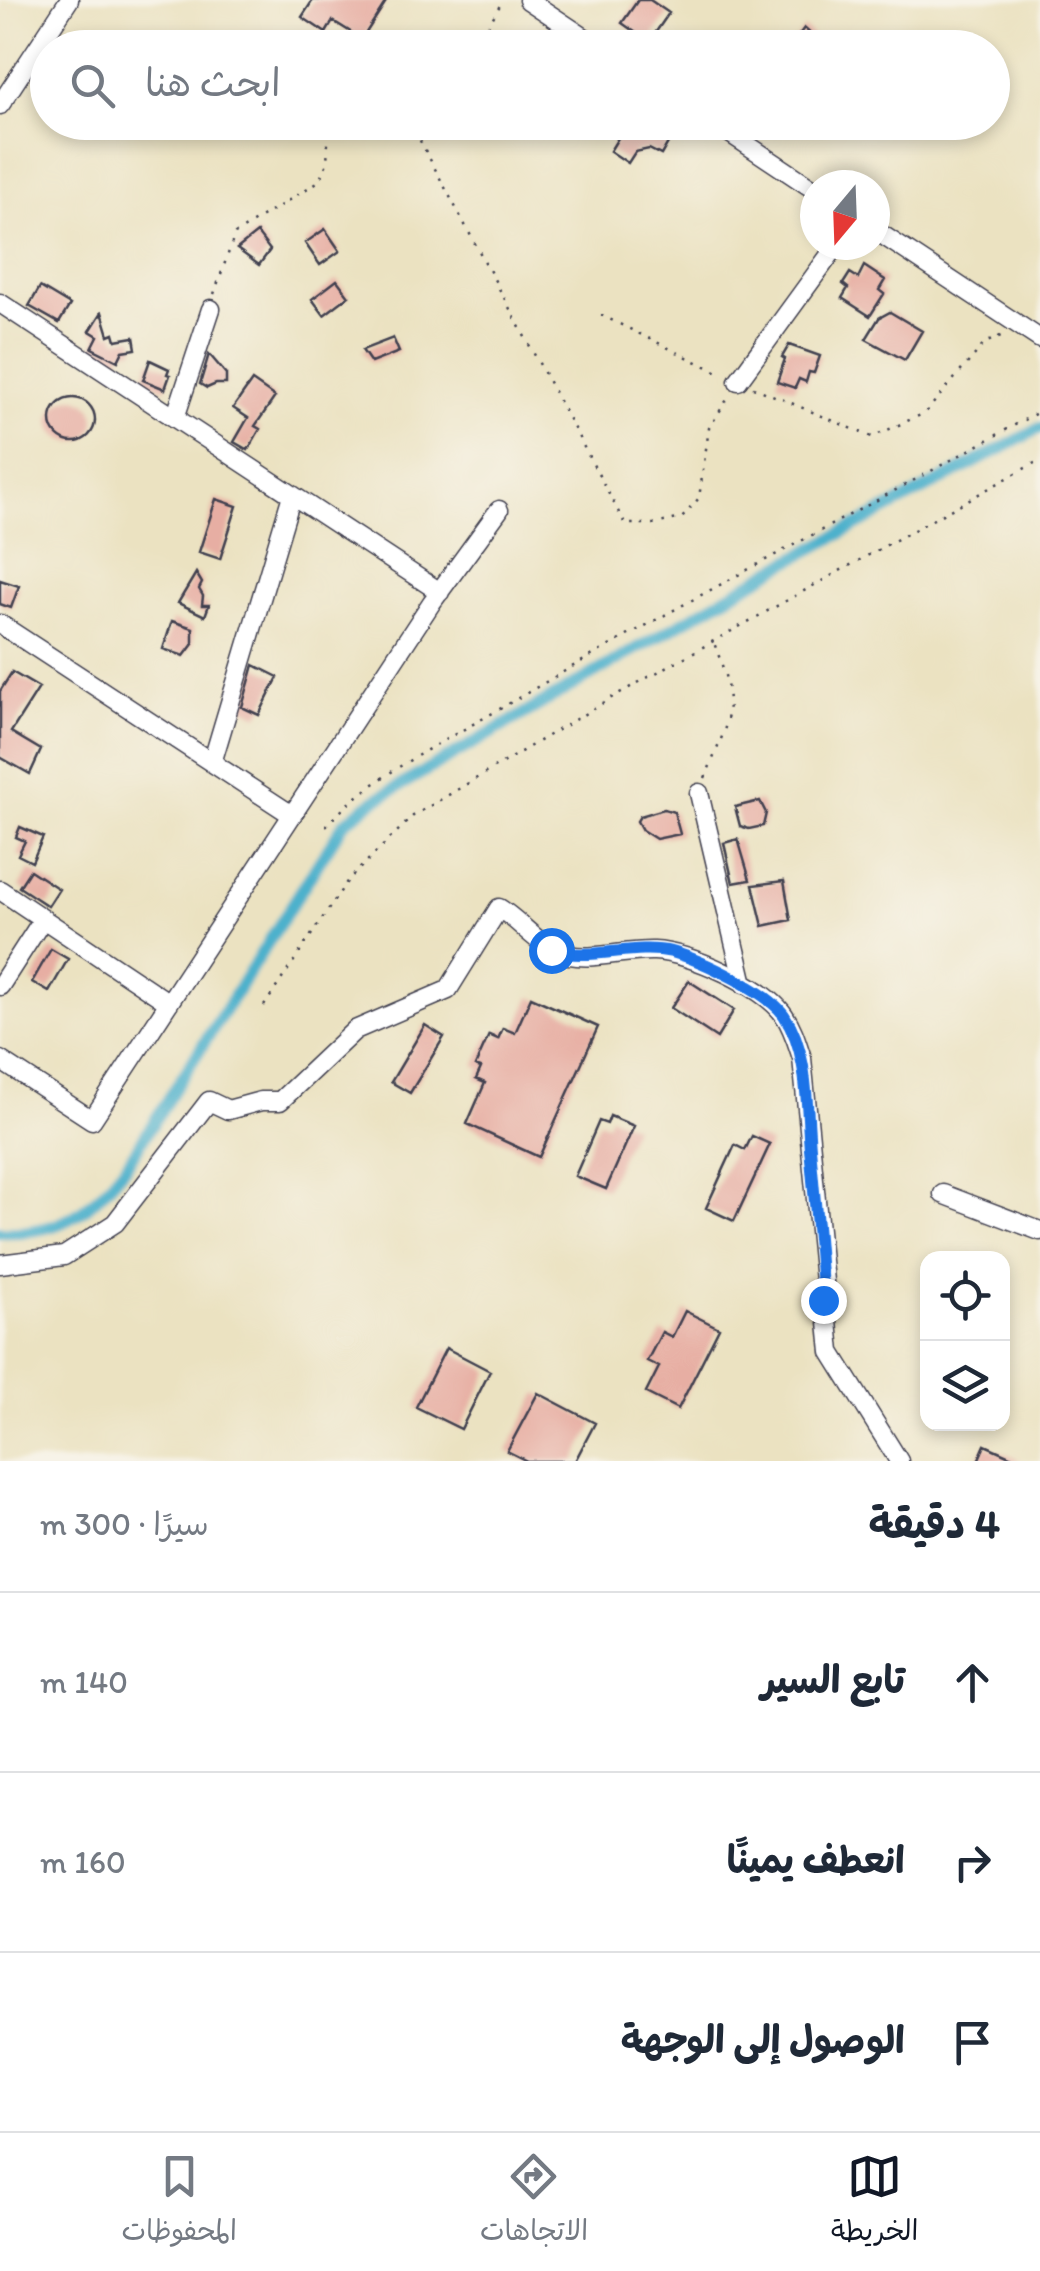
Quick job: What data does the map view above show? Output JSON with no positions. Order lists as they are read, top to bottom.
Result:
{
  "north": "bottom",
  "page": {
    "search": "ابحث هنا",
    "heading": ["4 دقيقة", "سيرًا · 300 m"],
    "list": [
      ["تابع السير", "140 m"],
      ["انعطف يمينًا", "160 m"],
      "الوصول إلى الوجهة"
    ],
    "nav": ["الخريطة", "الاتجاهات", "المحفوظات"]
  }
}
